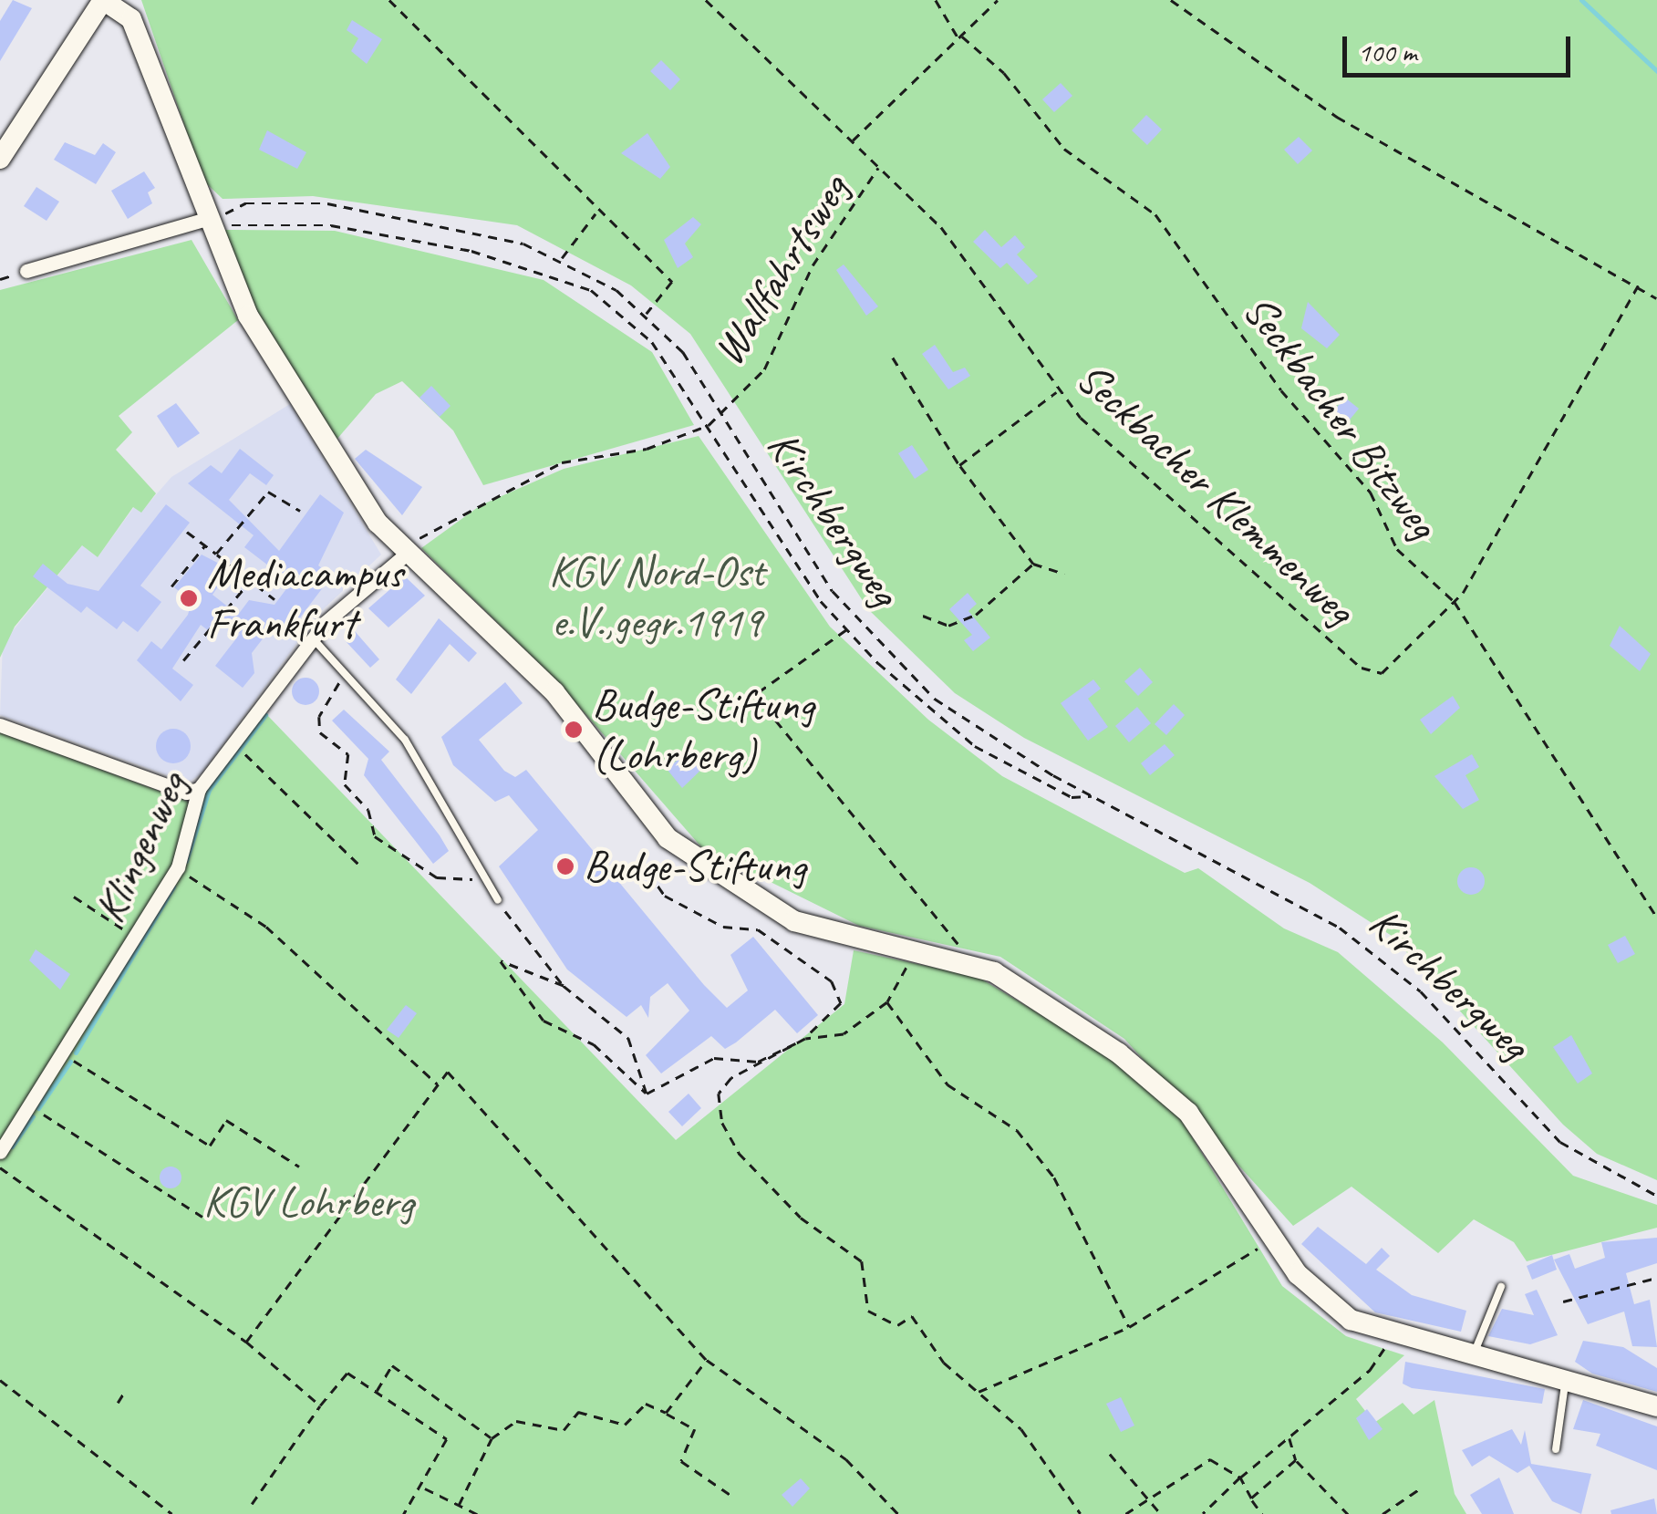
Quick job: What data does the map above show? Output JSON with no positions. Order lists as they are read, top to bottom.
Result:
{
  "streets": {
    "street": ["Klingenweg"],
    "path": [
      "Wallfahrtsweg",
      "Seckbacher Bitzweg",
      "Seckbacher Klemmenweg",
      "Kirchbergweg"
    ]
  },
  "crossings": [
    ["Wallfahrtsweg", "Seckbacher Bitzweg"],
    ["Wallfahrtsweg", "Seckbacher Klemmenweg"],
    ["Wallfahrtsweg", "Kirchbergweg"],
    ["Wallfahrtsweg", "Klingenweg"],
    ["Seckbacher Bitzweg", "Seckbacher Klemmenweg"]
  ],
  "parks": ["KGV Nord-Ost e.V.,gegr.1919", "KGV Lohrberg"],
  "places": ["Mediacampus Frankfurt", "Budge-Stiftung (Lohrberg)", "Budge-Stiftung"],
  "scale_bar": "100 m"
}
